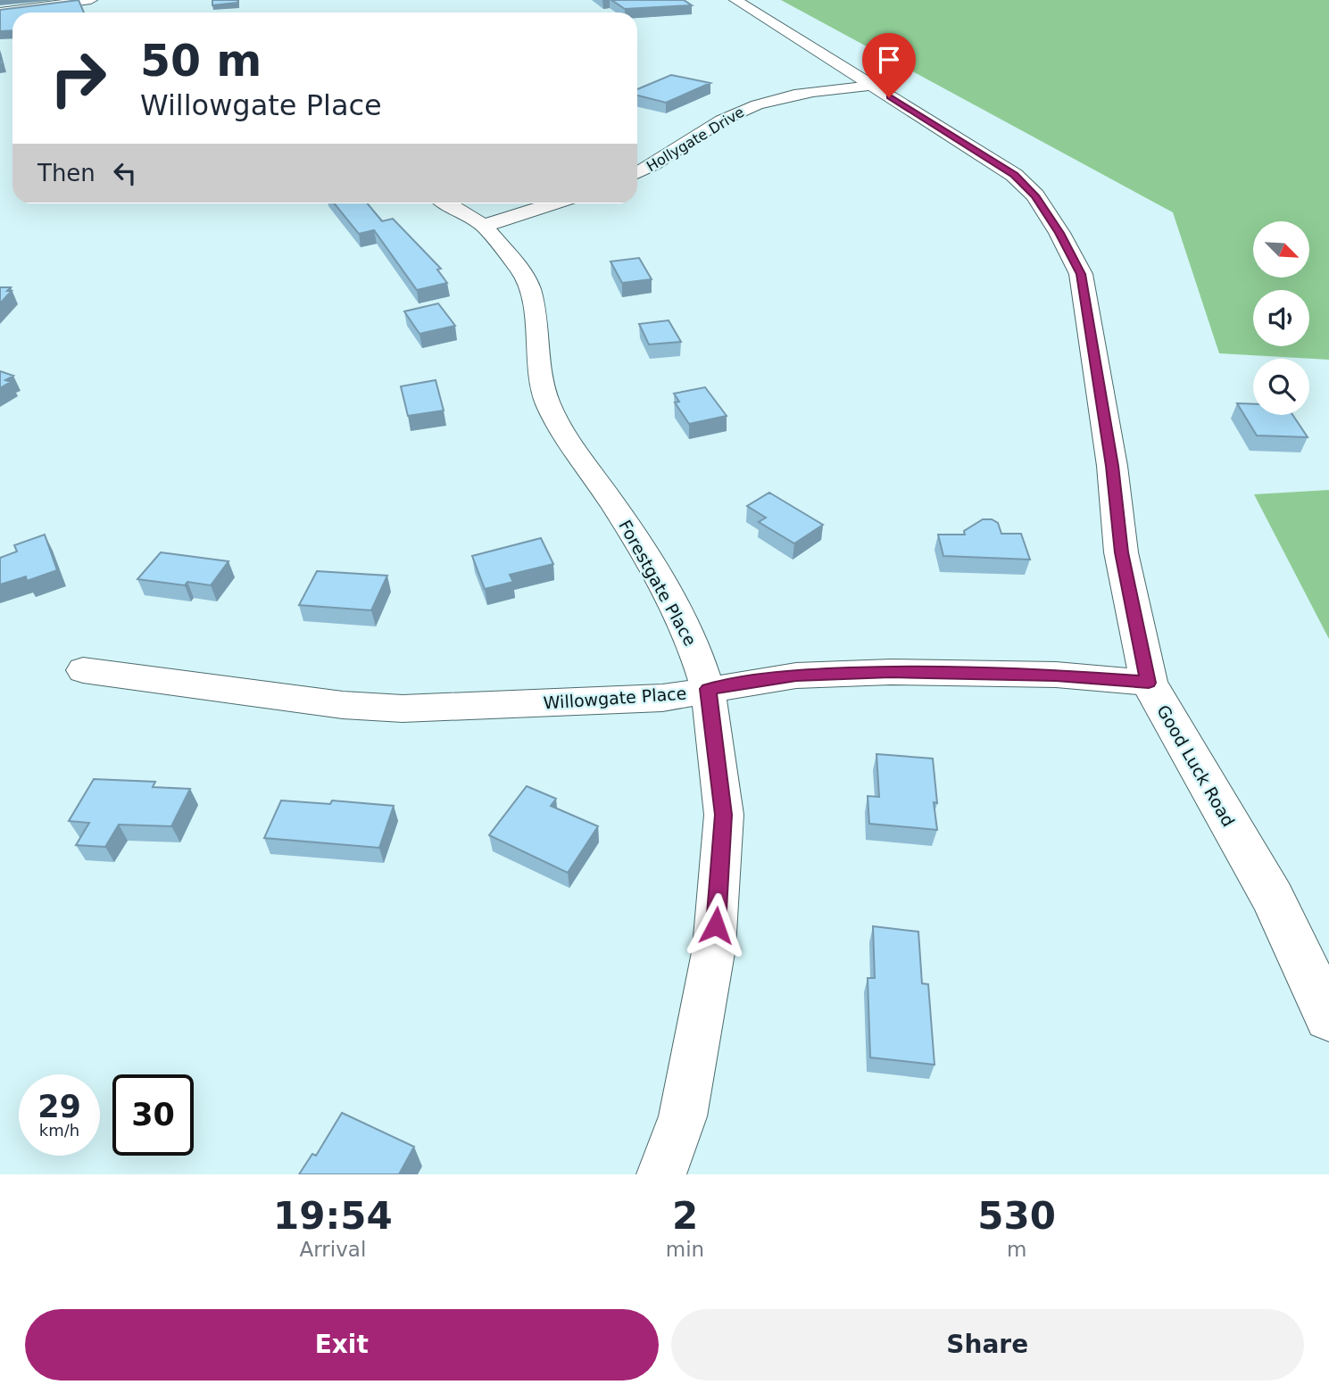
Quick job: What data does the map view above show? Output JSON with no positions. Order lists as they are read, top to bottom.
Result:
{
  "streets": {
    "street": [
      "Hollygate Drive",
      "Forestgate Place",
      "Willowgate Place",
      "Good Luck Road"
    ]
  },
  "crossings": [
    ["Hollygate Drive", "Good Luck Road"],
    ["Forestgate Place", "Willowgate Place"],
    ["Willowgate Place", "Good Luck Road"]
  ],
  "north": "bottom right",
  "page": {
    "turn": ["50 m", "Willowgate Place"],
    "then": "Then",
    "speed": "29 km/h",
    "limit": "30",
    "eta": [
      "19:54",
      "Arrival",
      "2",
      "min",
      "530",
      "m"
    ],
    "buttons": ["Exit", "Share"]
  }
}
